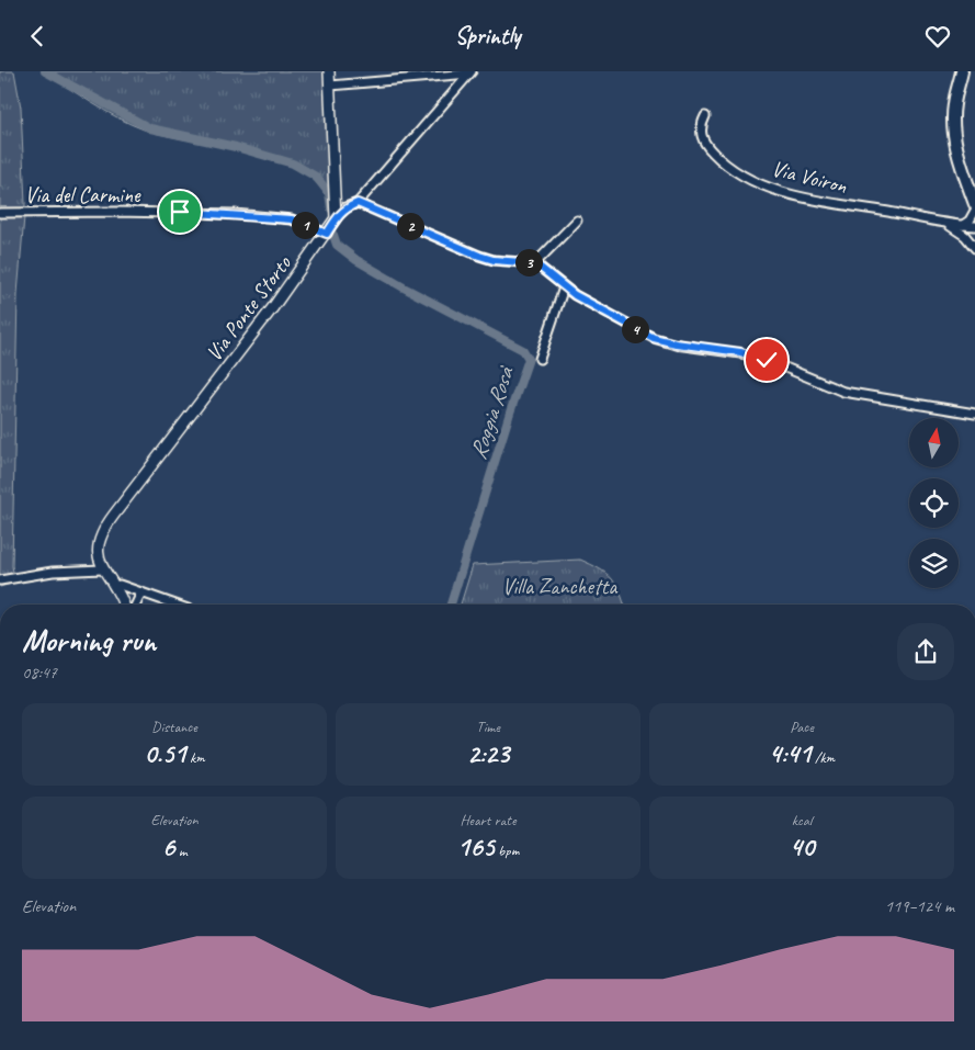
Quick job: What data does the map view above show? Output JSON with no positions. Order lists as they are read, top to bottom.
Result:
{
  "streets": {
    "street": ["Via Voiron", "Via del Carmine", "Via Ponte Storto"]
  },
  "crossings": [
    ["Via del Carmine", "Via Ponte Storto"]
  ],
  "water": ["Roggia Rosà"],
  "parks": ["Villa Zanchetta"],
  "north": "top",
  "page": {
    "header": "Sprintly",
    "pins": [
      "1",
      "2",
      "3",
      "4"
    ],
    "heading": ["Morning run", "08:47"],
    "stats": [
      ["Distance", "0.51 km"],
      ["Time", "2:23"],
      ["Pace", "4:41 /km"],
      ["Elevation", "6 m"],
      ["Heart rate", "165 bpm"],
      ["kcal", "40"]
    ],
    "chart": ["Elevation", "119–124 m"]
  }
}
